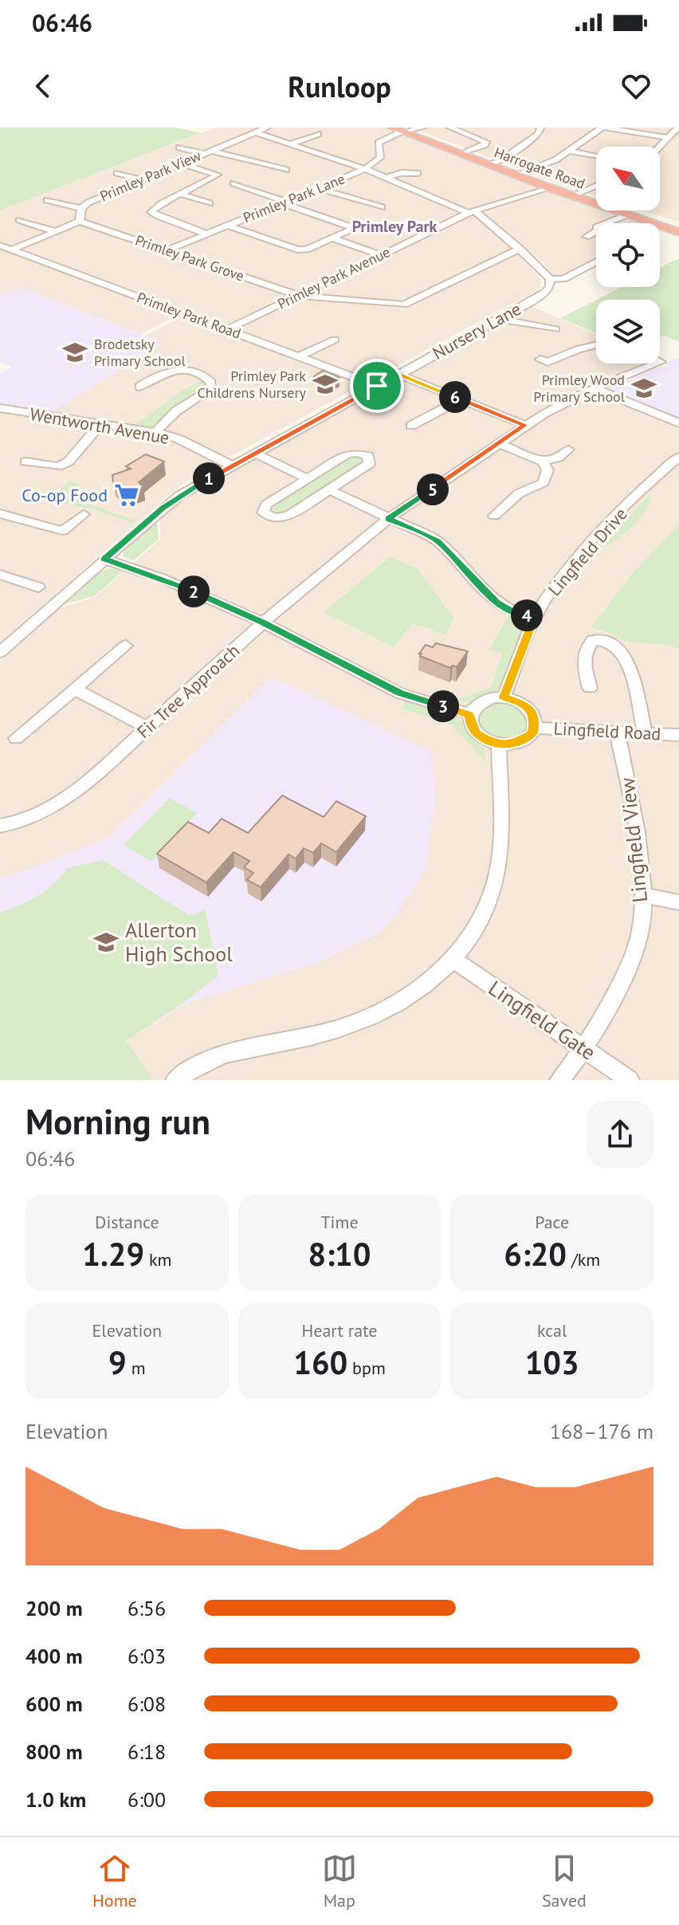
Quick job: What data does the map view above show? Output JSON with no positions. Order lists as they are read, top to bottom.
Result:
{
  "streets": {
    "highway": ["Harrogate Road"],
    "street": [
      "Primley Park View",
      "Primley Park Lane",
      "Primley Park Grove",
      "Primley Park Avenue",
      "Primley Park Road",
      "Nursery Lane",
      "Wentworth Avenue",
      "Lingfield Drive",
      "Fir Tree Approach",
      "Lingfield Road",
      "Lingfield View",
      "Lingfield Gate"
    ]
  },
  "crossings": [
    ["Harrogate Road", "Primley Park Lane"],
    ["Harrogate Road", "Primley Park Avenue"],
    ["Primley Park View", "Primley Park Grove"],
    ["Primley Park Lane", "Primley Park Grove"],
    ["Primley Park Grove", "Primley Park Avenue"],
    ["Primley Park Avenue", "Primley Park Road"],
    ["Primley Park Road", "Nursery Lane"],
    ["Nursery Lane", "Wentworth Avenue"],
    ["Lingfield Drive", "Lingfield Road"],
    ["Lingfield Road", "Lingfield View"],
    ["Lingfield View", "Lingfield Gate"]
  ],
  "districts": ["Primley Park"],
  "places": {
    "school or university": [
      "Brodetsky Primary School",
      "Primley Park Childrens Nursery",
      "Primley Wood Primary School",
      "Allerton High School"
    ],
    "supermarket": ["Co-op Food"]
  },
  "north": "top left",
  "page": {
    "status": "06:46",
    "header": "Runloop",
    "pins": [
      "6",
      "1",
      "5",
      "2",
      "4",
      "3"
    ],
    "heading": ["Morning run", "06:46"],
    "stats": [
      ["Distance", "1.29 km"],
      ["Time", "8:10"],
      ["Pace", "6:20 /km"],
      ["Elevation", "9 m"],
      ["Heart rate", "160 bpm"],
      ["kcal", "103"]
    ],
    "chart": ["Elevation", "168–176 m"],
    "list": [
      {
        "name": "200 m",
        "note": "6:56"
      },
      {
        "name": "400 m",
        "note": "6:03"
      },
      {
        "name": "600 m",
        "note": "6:08"
      },
      {
        "name": "800 m",
        "note": "6:18"
      },
      {
        "name": "1.0 km",
        "note": "6:00"
      }
    ],
    "tabs": ["Home", "Map", "Saved"]
  }
}
